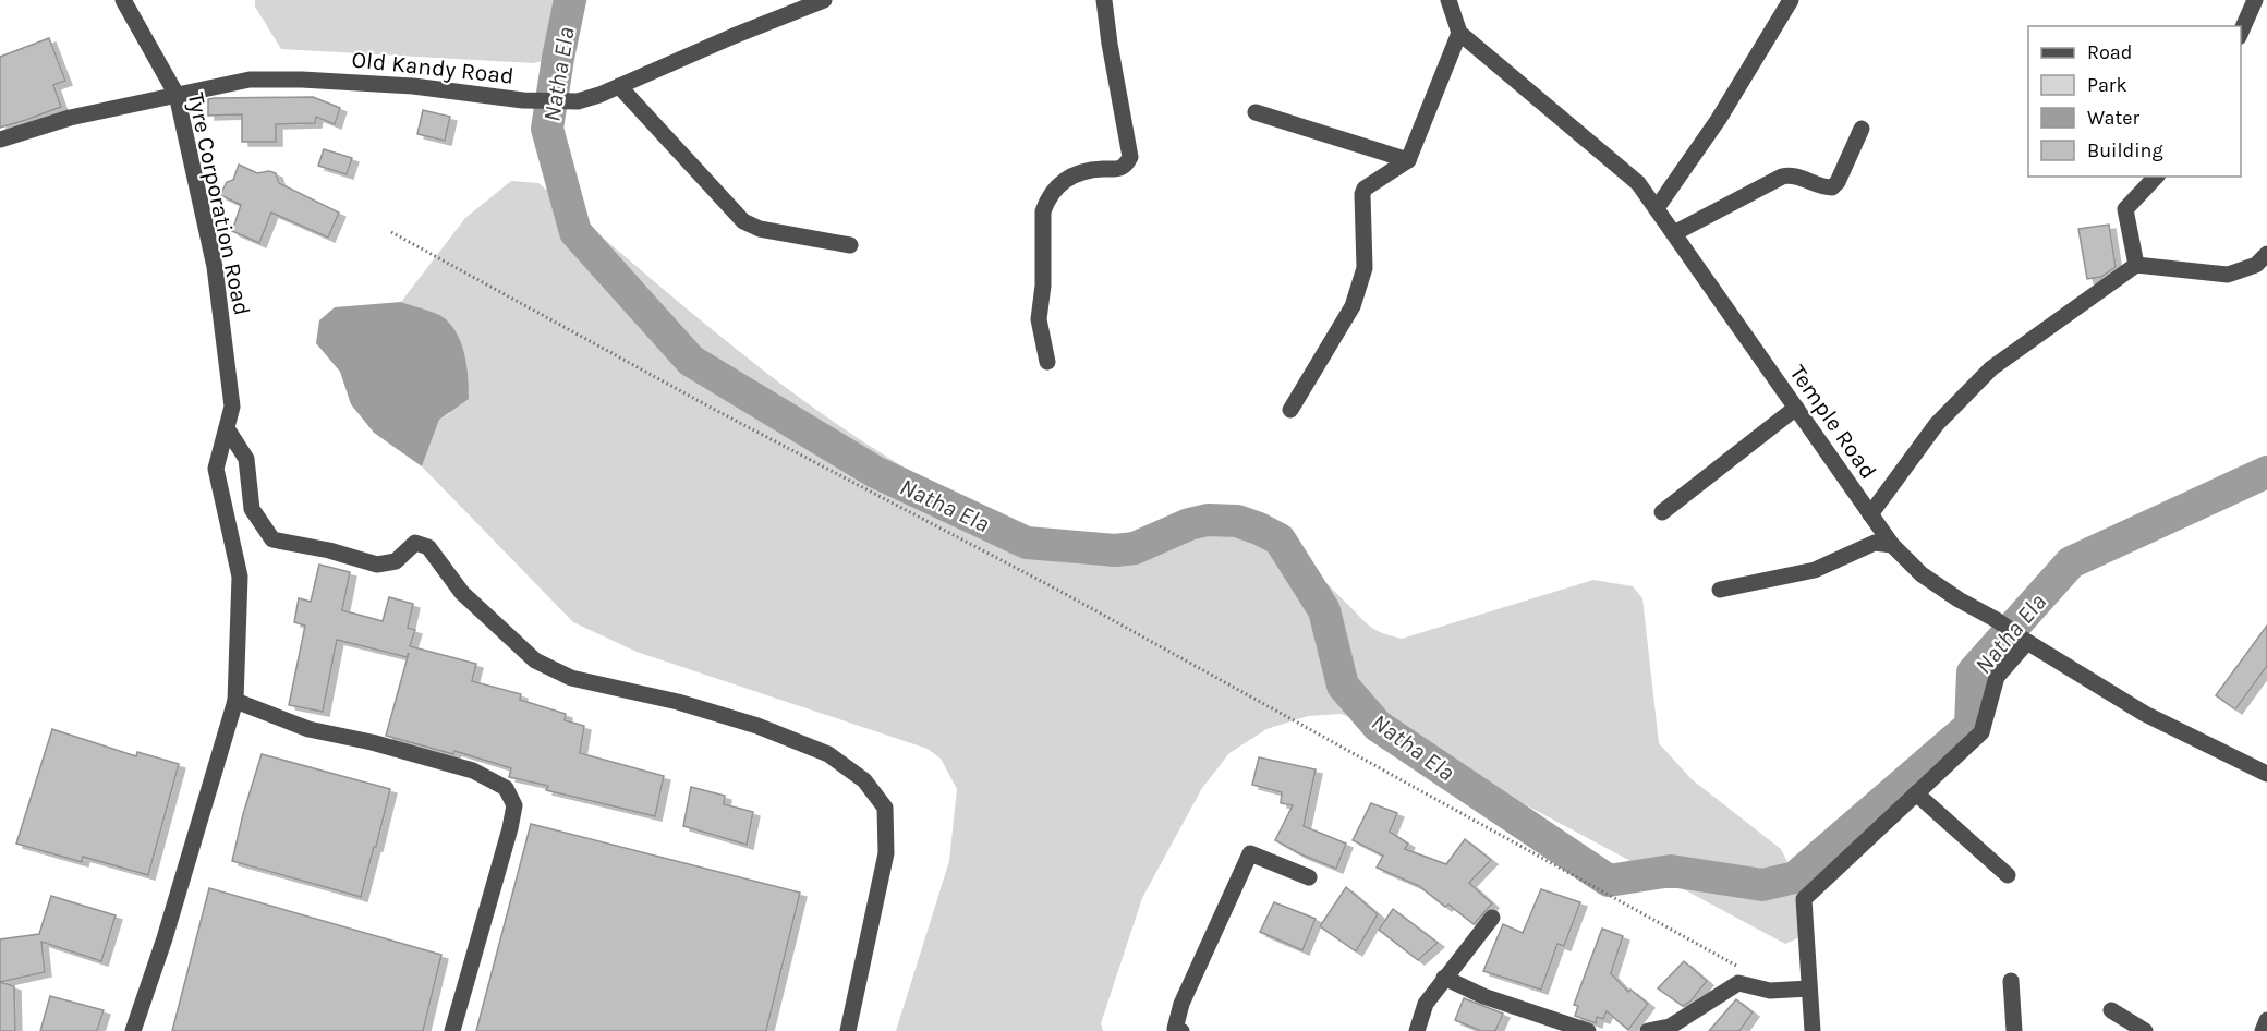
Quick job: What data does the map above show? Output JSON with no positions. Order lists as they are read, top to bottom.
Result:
{
  "streets": {
    "street": ["Old Kandy Road", "Tyre Corporation Road", "Temple Road"]
  },
  "crossings": [
    ["Old Kandy Road", "Tyre Corporation Road"]
  ],
  "water": ["Natha Ela"],
  "legend": [
    "Road",
    "Park",
    "Water",
    "Building"
  ]
}
